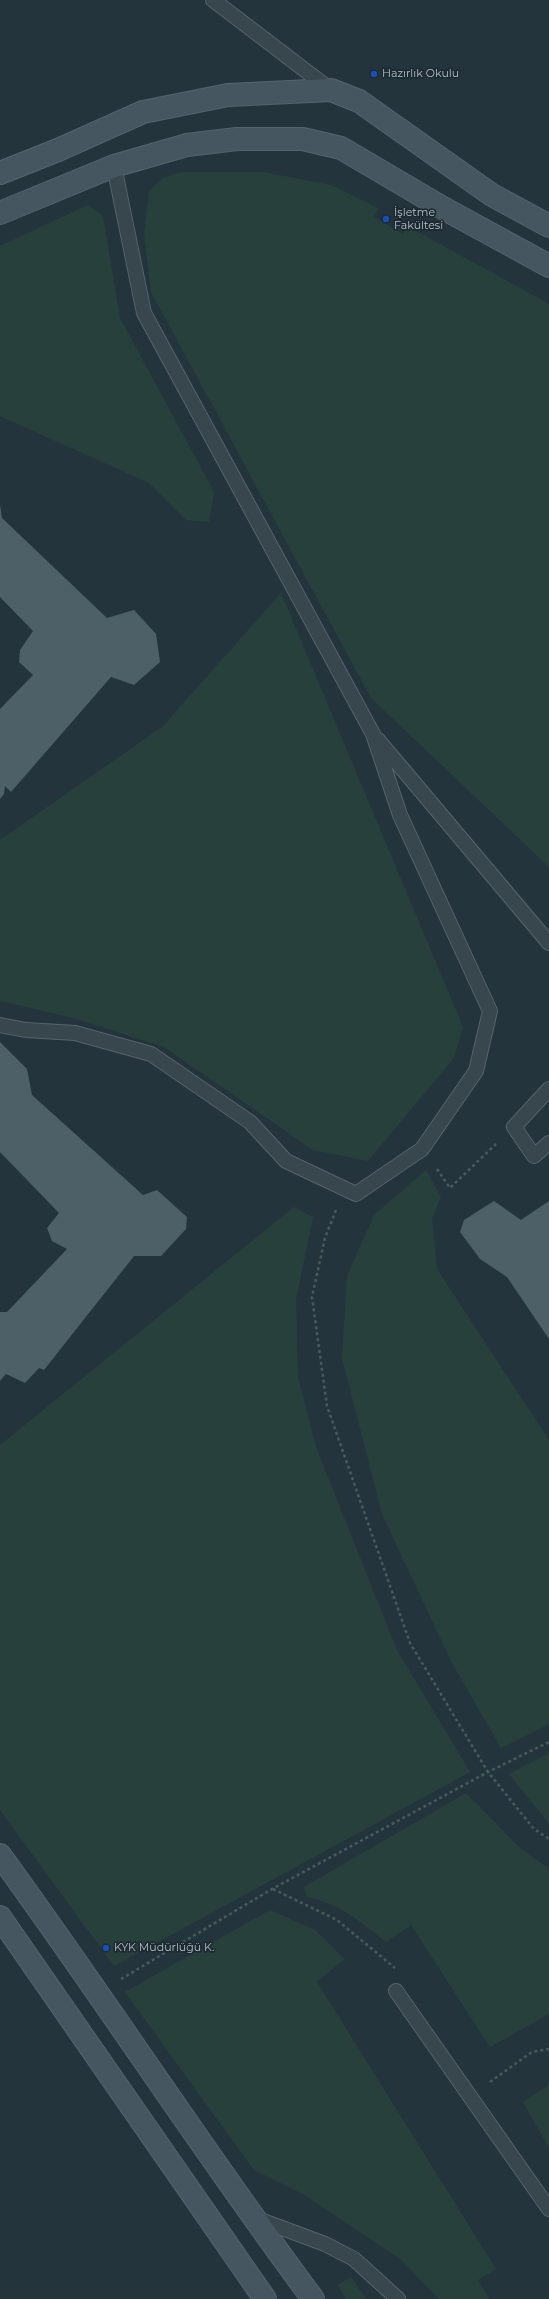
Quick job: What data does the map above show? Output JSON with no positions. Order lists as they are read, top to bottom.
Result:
{
  "places": ["Hazırlık Okulu", "İşletme Fakültesi", "KYK Müdürlüğü K."]
}
